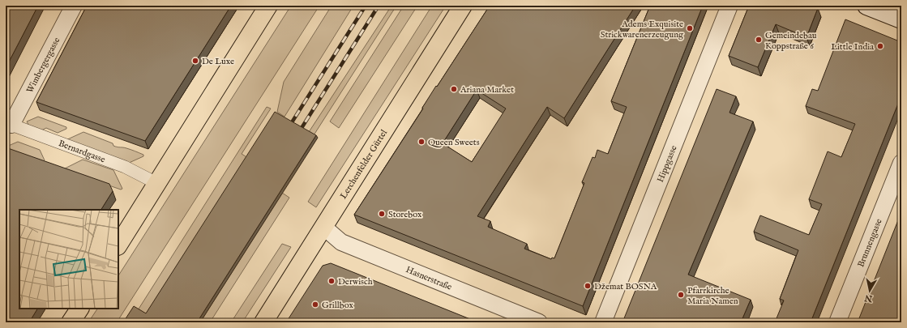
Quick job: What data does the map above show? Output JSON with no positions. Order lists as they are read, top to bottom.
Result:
{
  "streets": {
    "main road": ["Lerchenfelder Gürtel"],
    "street": [
      "Wimbergergasse",
      "Bernardgasse",
      "Hippgasse",
      "Brunnengasse",
      "Hasnerstraße"
    ]
  },
  "crossings": [
    ["Wimbergergasse", "Bernardgasse"],
    ["Lerchenfelder Gürtel", "Hasnerstraße"]
  ],
  "places": [
    "Adems Exquisite Strickwarenerzeugung",
    "Gemeindebau Koppstraße 6",
    "Little India",
    "De Luxe",
    "Ariana Market",
    "Queen Sweets",
    "Storebox",
    "Derwisch",
    "Džemat BOSNA",
    "Pfarrkirche Maria Namen",
    "Grillbox"
  ],
  "north": "bottom"
}
